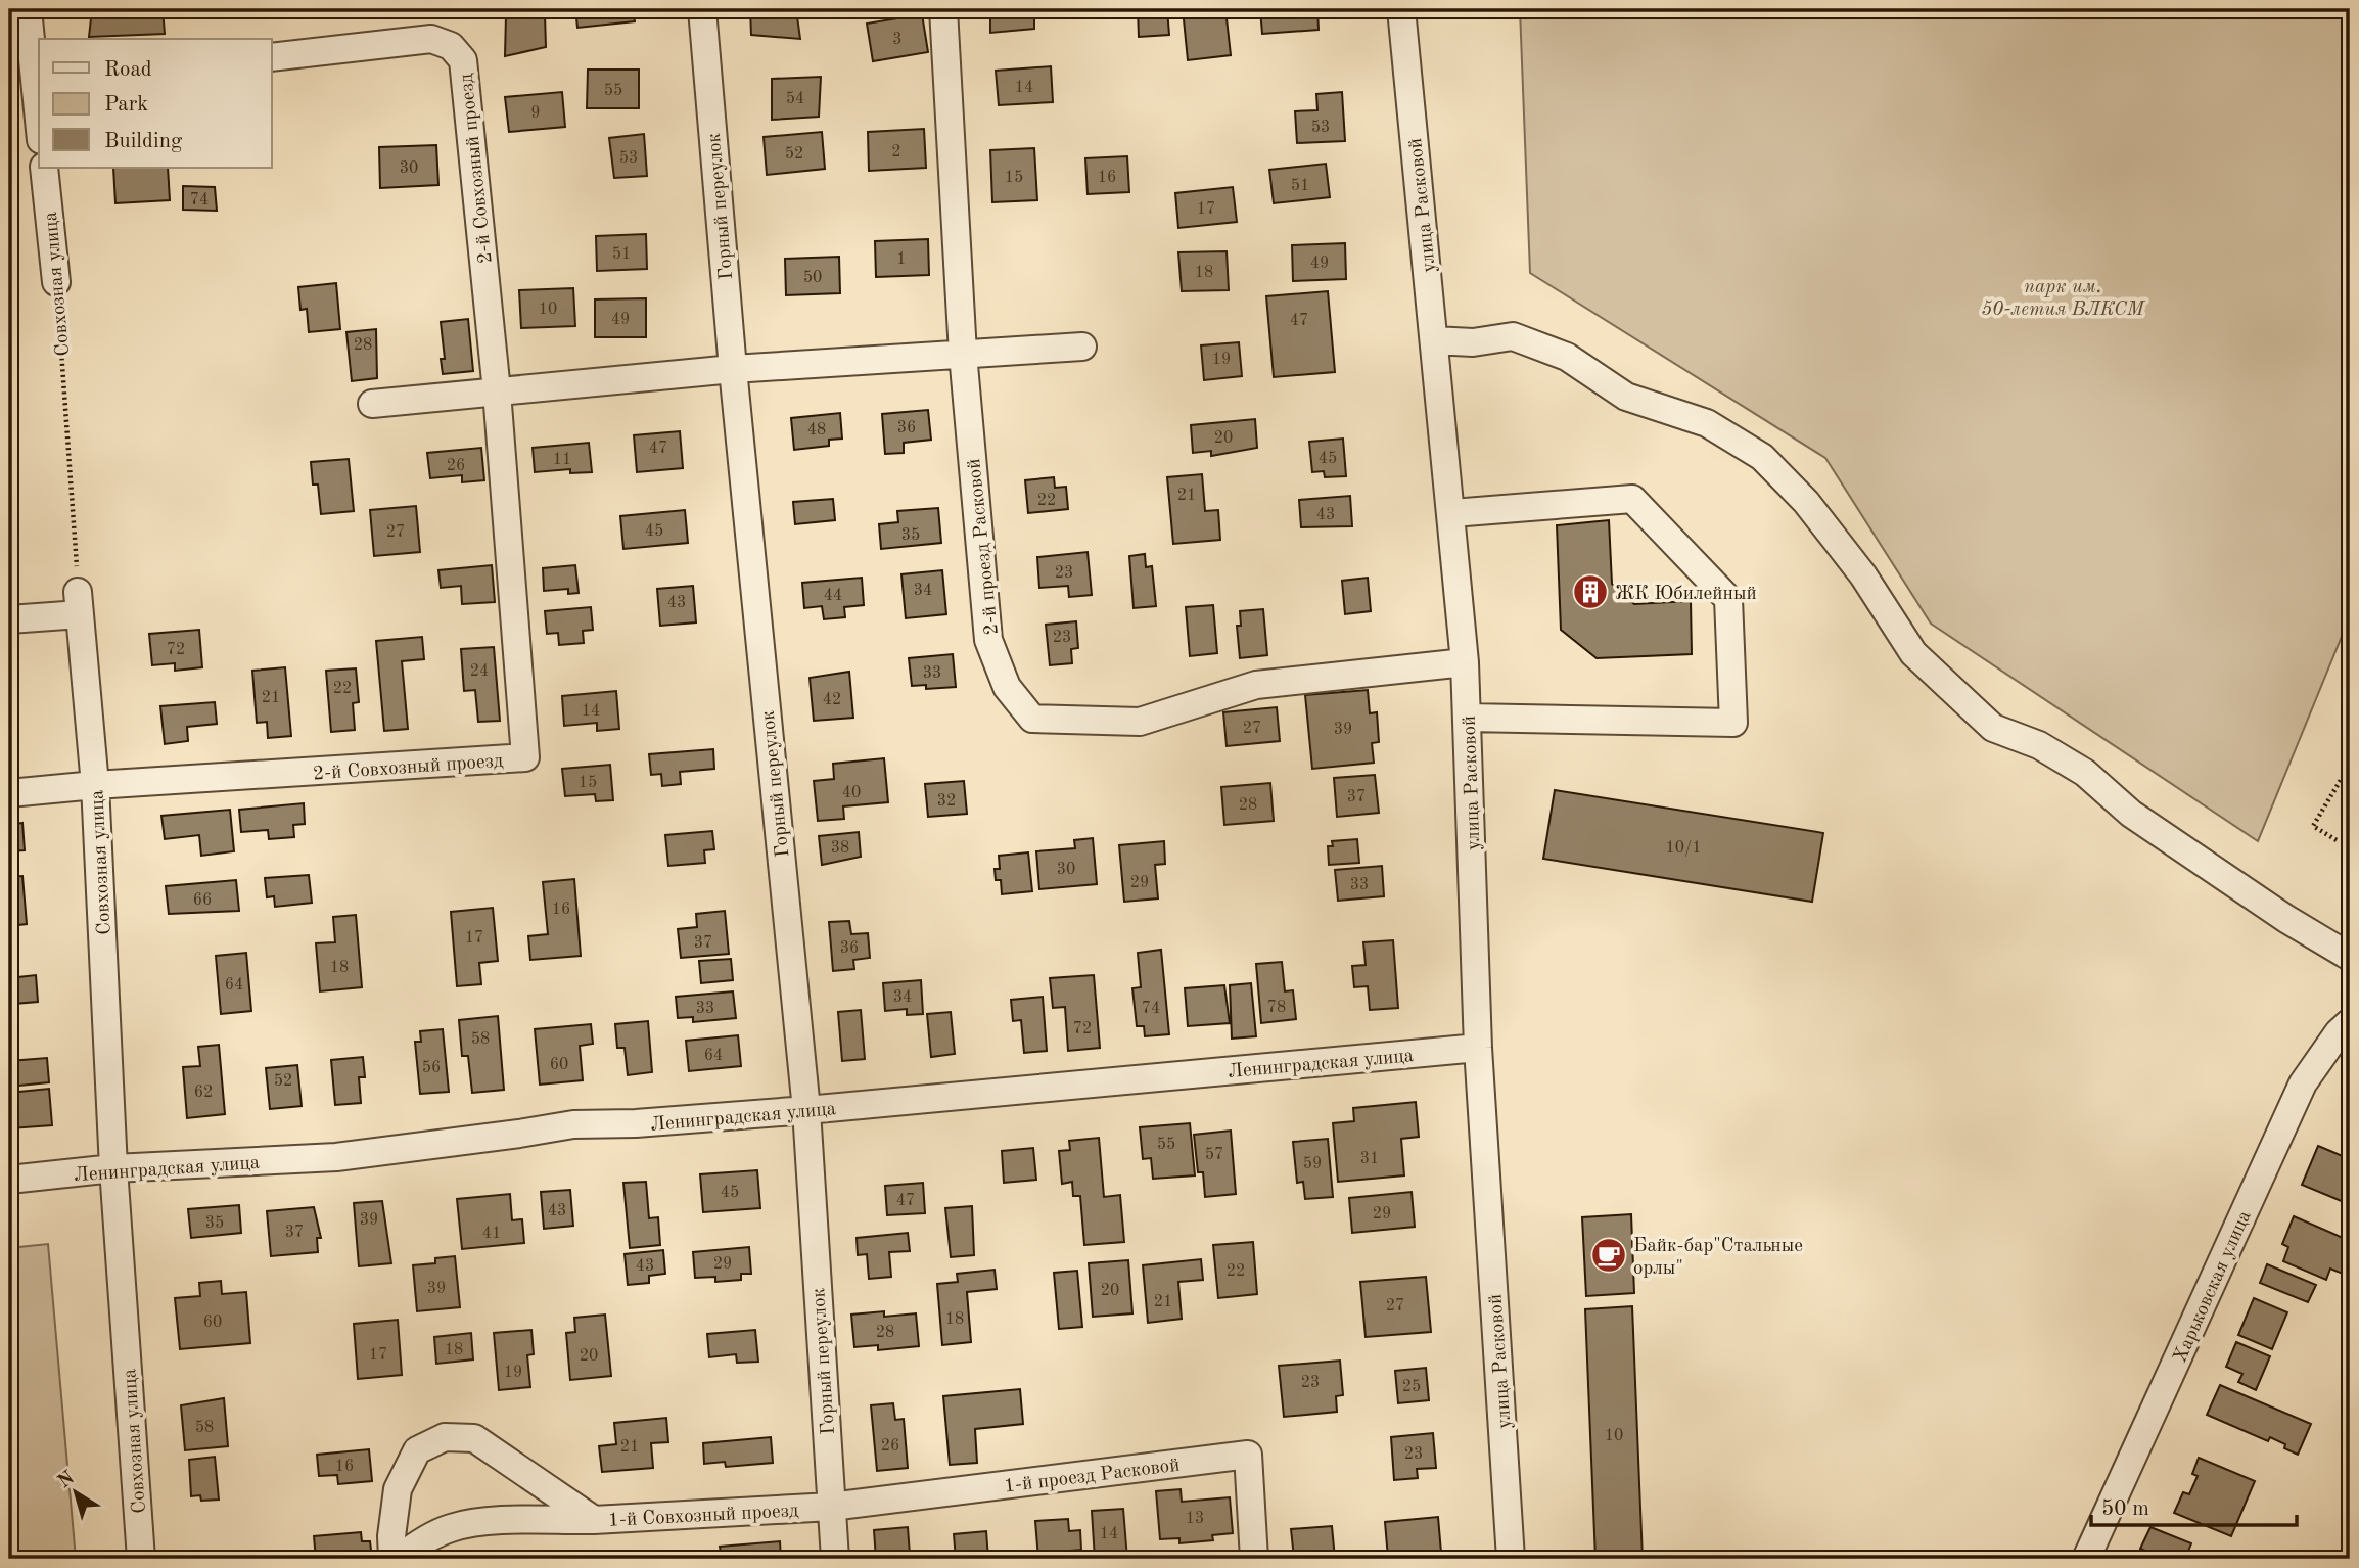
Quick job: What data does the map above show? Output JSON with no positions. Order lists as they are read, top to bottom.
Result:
{
  "streets": {
    "street": [
      "2-й Совхозный проезд",
      "улица Расковой",
      "Горный переулок",
      "Совхозная улица",
      "2-й проезд Расковой",
      "Ленинградская улица",
      "Харьковская улица",
      "1-й проезд Расковой",
      "1-й Совхозный проезд"
    ]
  },
  "crossings": [
    ["2-й Совхозный проезд", "Совхозная улица"],
    ["улица Расковой", "2-й проезд Расковой"],
    ["улица Расковой", "Ленинградская улица"],
    ["Горный переулок", "Ленинградская улица"],
    ["Горный переулок", "1-й проезд Расковой"],
    ["Горный переулок", "1-й Совхозный проезд"],
    ["Совхозная улица", "Ленинградская улица"],
    ["1-й проезд Расковой", "1-й Совхозный проезд"]
  ],
  "parks": ["парк им. 50-летия ВЛКСМ"],
  "places": {
    "building": ["ЖК Юбилейный"],
    "cafe": ["Байк-бар\"Стальные орлы\""]
  },
  "house_numbers": [
    "3",
    "14",
    "55",
    "54",
    "9",
    "53",
    "2",
    "52",
    "53",
    "30",
    "15",
    "16",
    "51",
    "74",
    "17",
    "51",
    "1",
    "49",
    "18",
    "50",
    "10",
    "49",
    "47",
    "28",
    "19",
    "36",
    "48",
    "20",
    "47",
    "45",
    "11",
    "26",
    "21",
    "22",
    "43",
    "45",
    "27",
    "35",
    "23",
    "34",
    "44",
    "43",
    "23",
    "72",
    "24",
    "33",
    "22",
    "21",
    "42",
    "14",
    "27",
    "39",
    "15",
    "40",
    "37",
    "32",
    "28",
    "38",
    "10/1",
    "30",
    "29",
    "33",
    "66",
    "16",
    "17",
    "37",
    "36",
    "18",
    "64",
    "34",
    "78",
    "33",
    "74",
    "72",
    "58",
    "64",
    "60",
    "56",
    "52",
    "62",
    "55",
    "57",
    "31",
    "59",
    "45",
    "47",
    "43",
    "29",
    "39",
    "35",
    "37",
    "41",
    "29",
    "43",
    "22",
    "39",
    "20",
    "21",
    "27",
    "18",
    "60",
    "28",
    "18",
    "17",
    "20",
    "19",
    "23",
    "25",
    "58",
    "10",
    "26",
    "21",
    "23",
    "16",
    "13",
    "14"
  ],
  "legend": ["Road", "Park", "Building"],
  "scale_bar": "50 m",
  "north": "top left"
}
